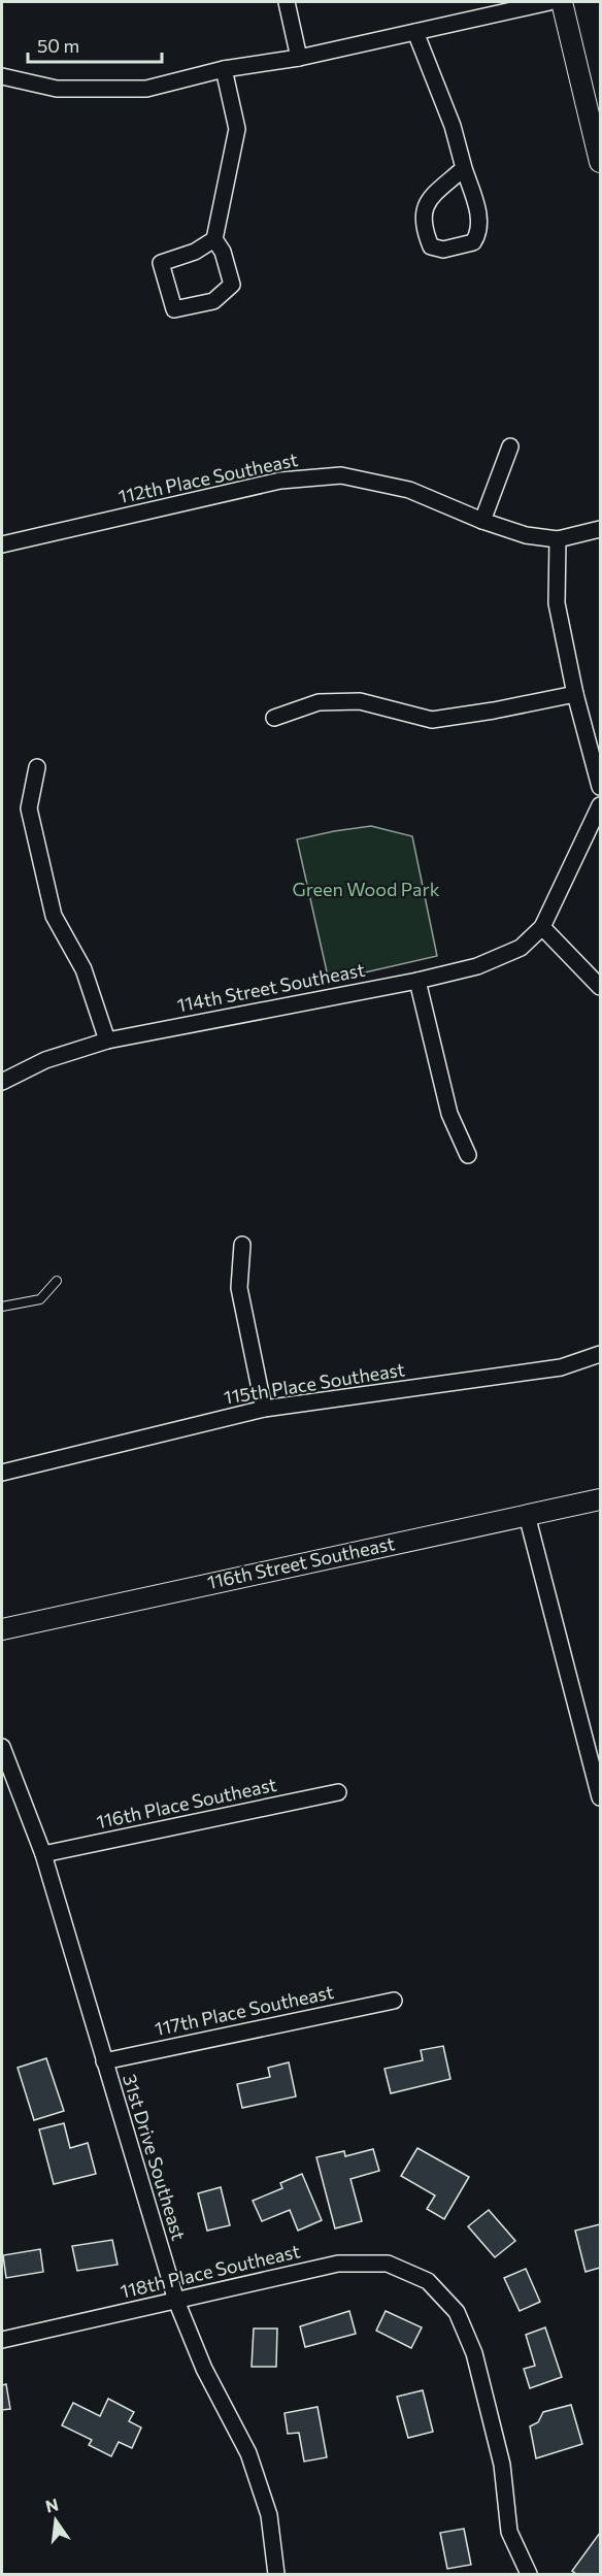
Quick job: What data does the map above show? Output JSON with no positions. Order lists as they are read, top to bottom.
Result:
{
  "streets": {
    "street": [
      "112th Place Southeast",
      "114th Street Southeast",
      "115th Place Southeast",
      "116th Street Southeast",
      "116th Place Southeast",
      "117th Place Southeast",
      "31st Drive Southeast",
      "118th Place Southeast"
    ]
  },
  "crossings": [
    ["116th Place Southeast", "31st Drive Southeast"],
    ["117th Place Southeast", "31st Drive Southeast"],
    ["31st Drive Southeast", "118th Place Southeast"]
  ],
  "parks": ["Green Wood Park"],
  "scale_bar": "50 m",
  "north": "top"
}
